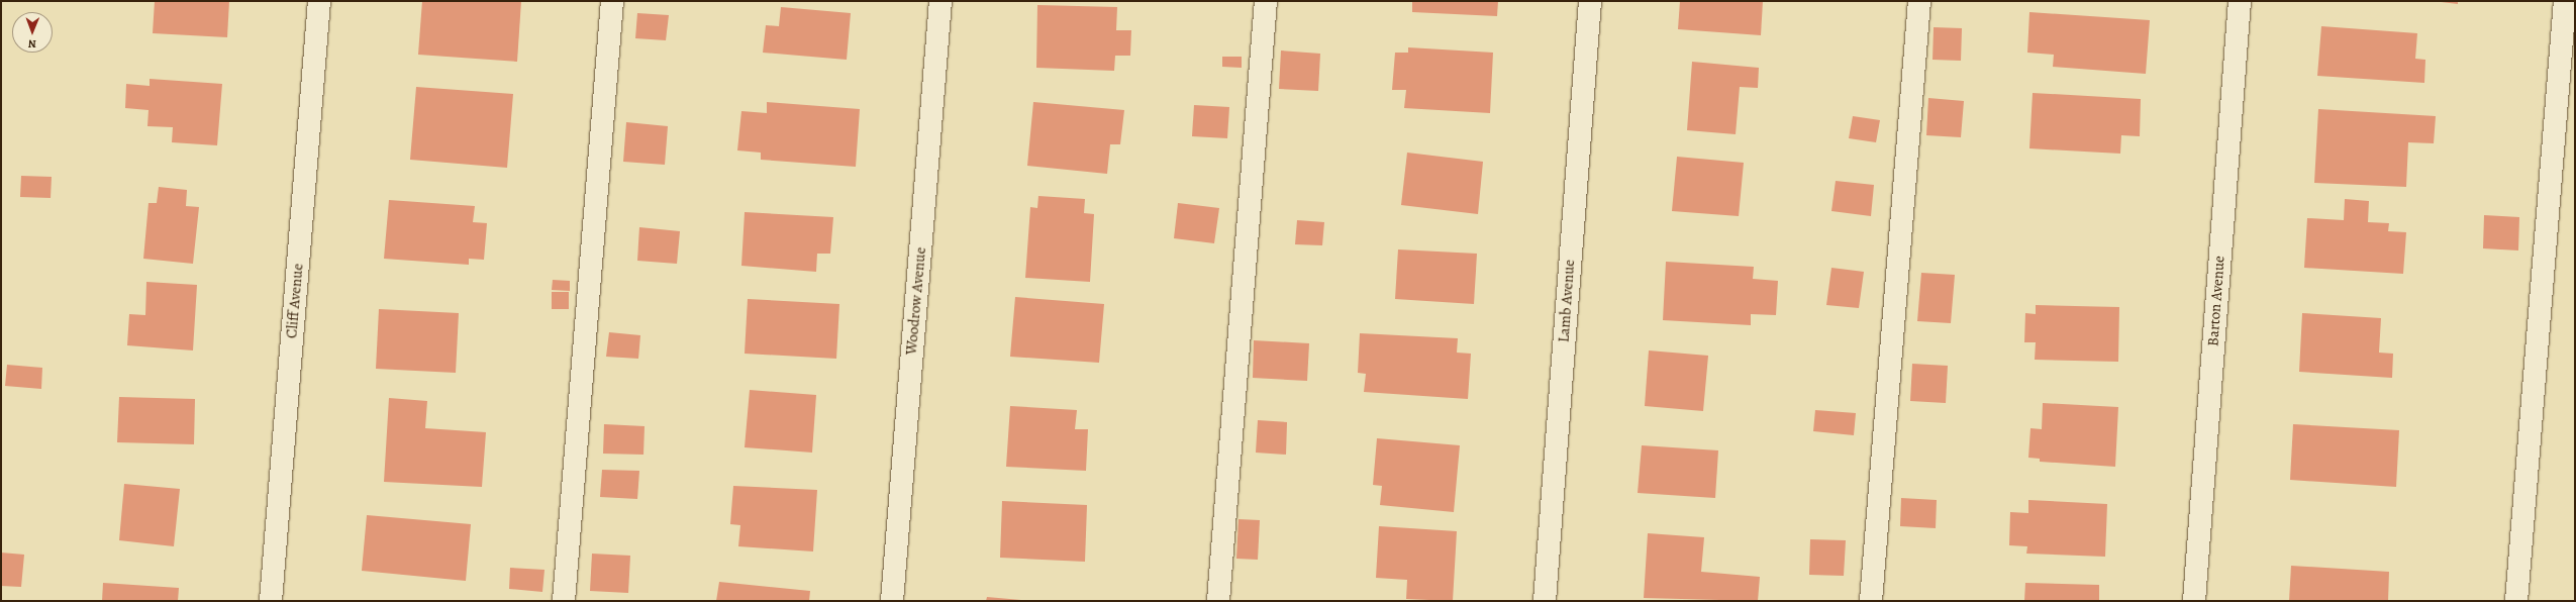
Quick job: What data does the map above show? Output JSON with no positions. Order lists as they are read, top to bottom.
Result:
{
  "streets": {
    "street": [
      "Cliff Avenue",
      "Woodrow Avenue",
      "Lamb Avenue",
      "Barton Avenue"
    ]
  },
  "north": "bottom"
}
